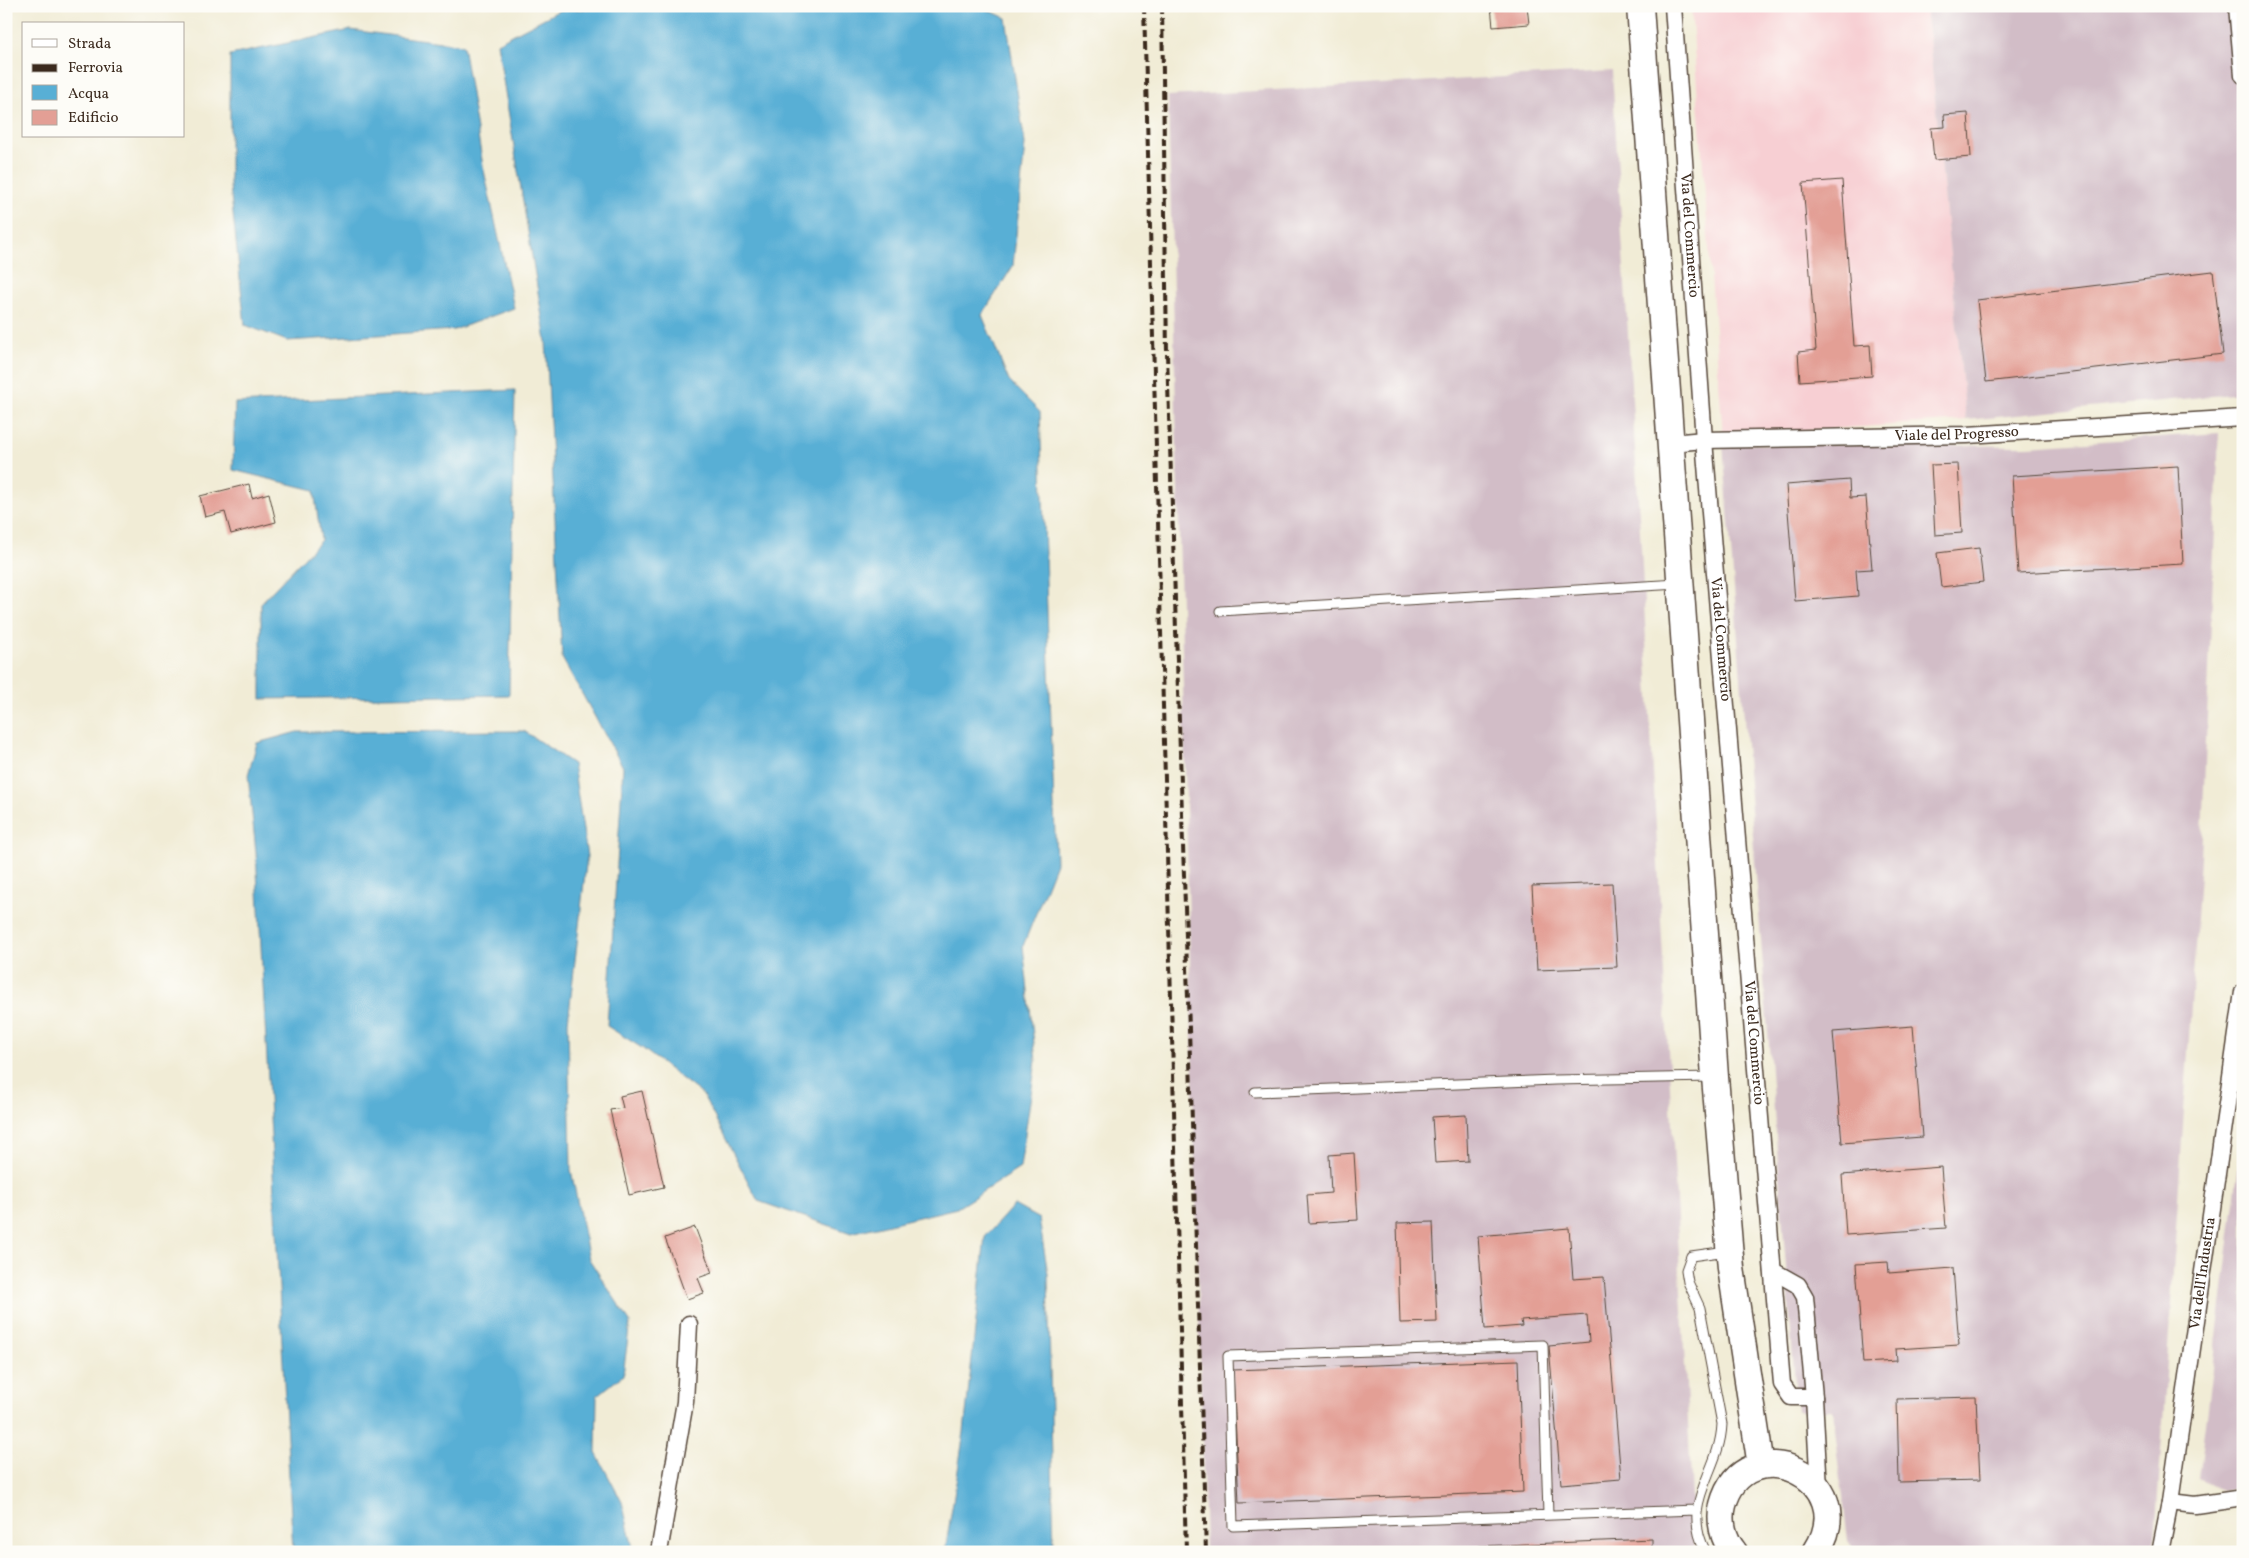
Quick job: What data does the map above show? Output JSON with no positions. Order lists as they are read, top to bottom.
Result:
{
  "streets": {
    "street": ["Via del Commercio", "Viale del Progresso", "Via dell'Industria"]
  },
  "crossings": [
    ["Via del Commercio", "Viale del Progresso"]
  ],
  "legend": [
    "Strada",
    "Ferrovia",
    "Acqua",
    "Edificio"
  ]
}
